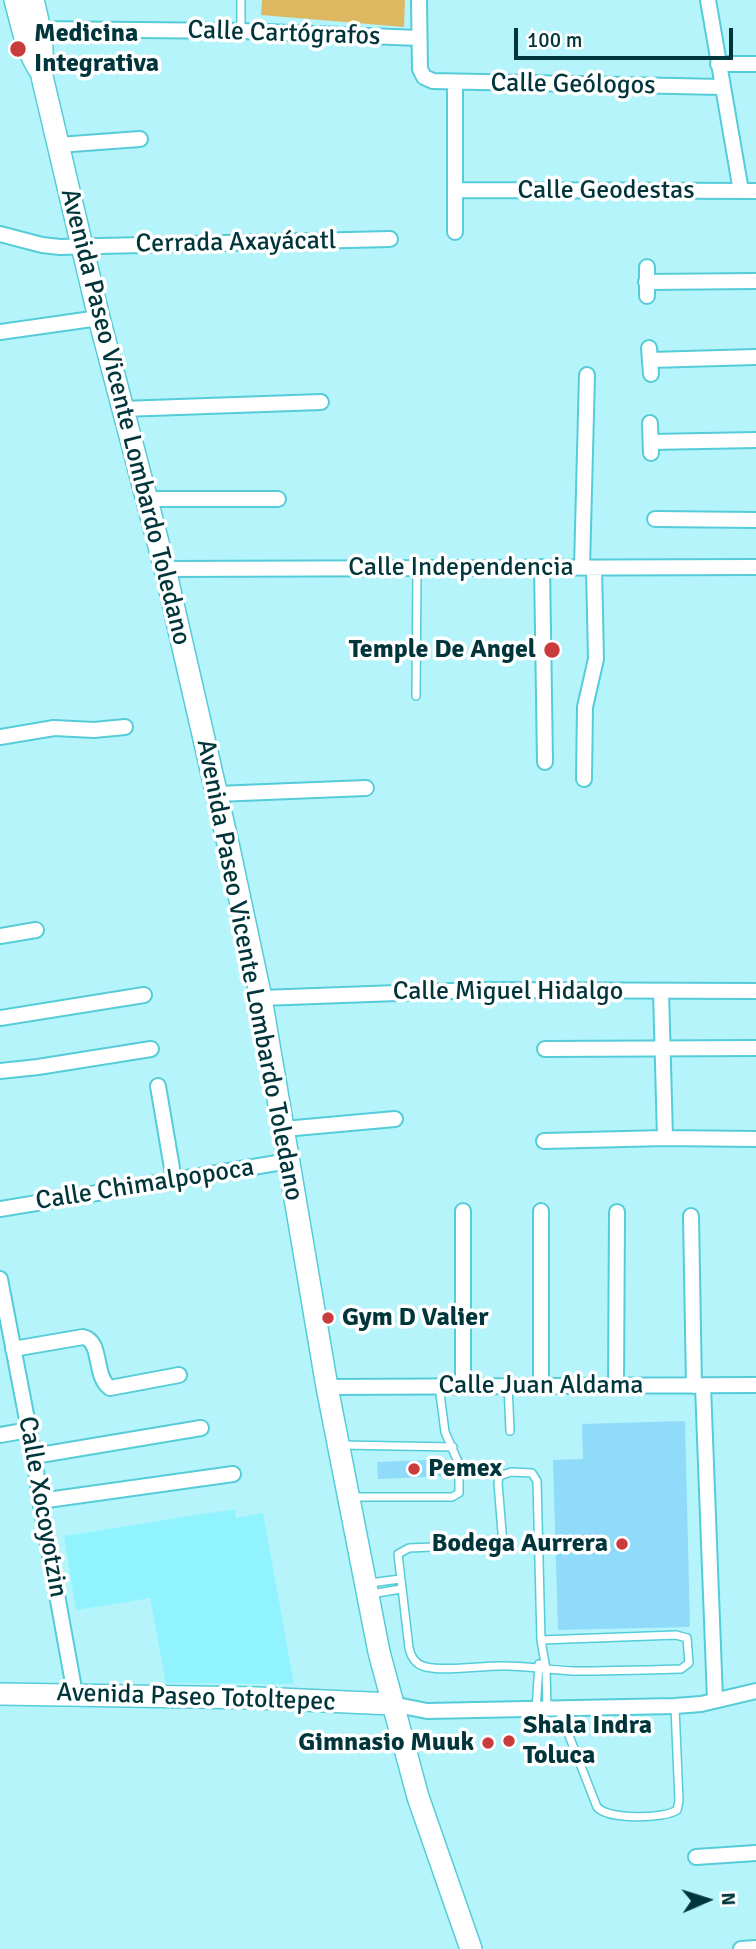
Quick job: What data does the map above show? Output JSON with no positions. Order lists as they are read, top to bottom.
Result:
{
  "streets": {
    "main road": ["Avenida Paseo Vicente Lombardo Toledano", "Avenida Paseo Totoltepec"],
    "street": [
      "Calle Cartógrafos",
      "Calle Geólogos",
      "Calle Geodestas",
      "Cerrada Axayácatl",
      "Calle Independencia",
      "Calle Miguel Hidalgo",
      "Calle Chimalpopoca",
      "Calle Juan Aldama",
      "Calle Xocoyotzin"
    ]
  },
  "crossings": [
    ["Calle Cartógrafos", "Calle Geólogos"],
    ["Calle Cartógrafos", "Avenida Paseo Vicente Lombardo Toledano"],
    ["Cerrada Axayácatl", "Avenida Paseo Vicente Lombardo Toledano"],
    ["Avenida Paseo Vicente Lombardo Toledano", "Calle Independencia"],
    ["Avenida Paseo Vicente Lombardo Toledano", "Calle Miguel Hidalgo"],
    ["Avenida Paseo Vicente Lombardo Toledano", "Calle Chimalpopoca"],
    ["Avenida Paseo Vicente Lombardo Toledano", "Calle Juan Aldama"],
    ["Avenida Paseo Vicente Lombardo Toledano", "Avenida Paseo Totoltepec"],
    ["Calle Xocoyotzin", "Avenida Paseo Totoltepec"]
  ],
  "places": [
    "Medicina Integrativa",
    "Temple De Angel",
    "Gym D Valier",
    "Pemex",
    "Bodega Aurrera",
    "Shala Indra Toluca",
    "Gimnasio Muuk"
  ],
  "scale_bar": "100 m",
  "north": "right"
}
